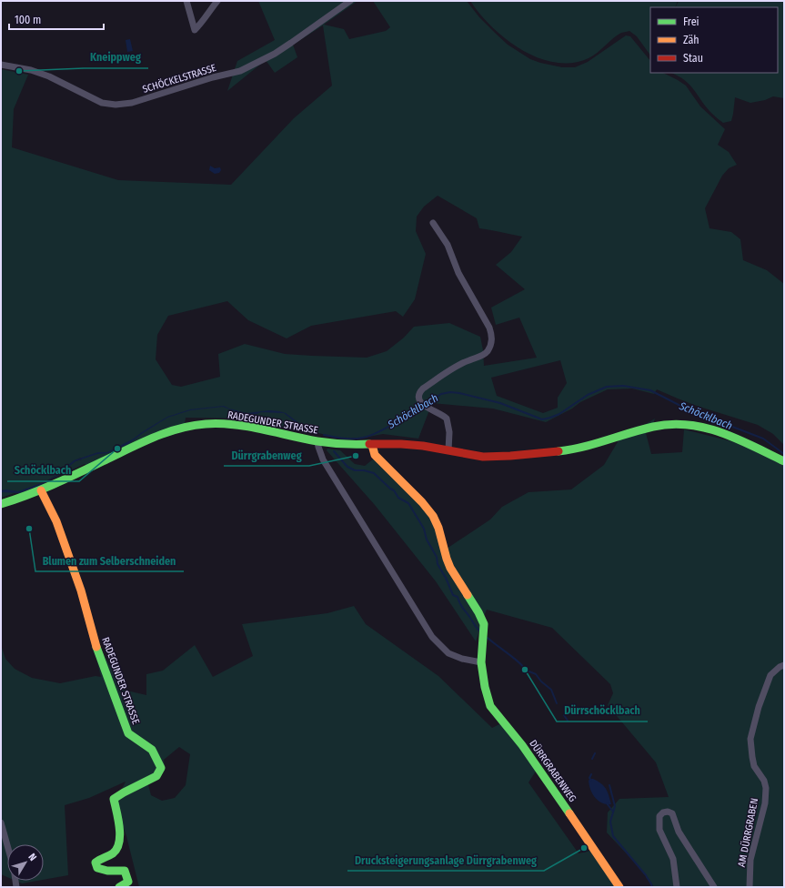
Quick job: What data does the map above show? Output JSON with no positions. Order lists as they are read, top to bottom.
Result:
{
  "streets": {
    "street": [
      "SCHÖCKELSTRASSE",
      "RADEGUNDER STRASSE",
      "DÜRRGRABENWEG",
      "AM DÜRRGRABEN"
    ]
  },
  "crossings": [
    ["RADEGUNDER STRASSE", "DÜRRGRABENWEG"]
  ],
  "water": ["Schöcklbach"],
  "places": [
    "Kneippweg",
    "Schöcklbach",
    "Dürrgrabenweg",
    "Blumen zum Selberschneiden",
    "Dürrschöcklbach",
    "Drucksteigerungsanlage Dürrgrabenweg"
  ],
  "legend": ["Frei", "Zäh", "Stau"],
  "scale_bar": "100 m",
  "north": "top right"
}
